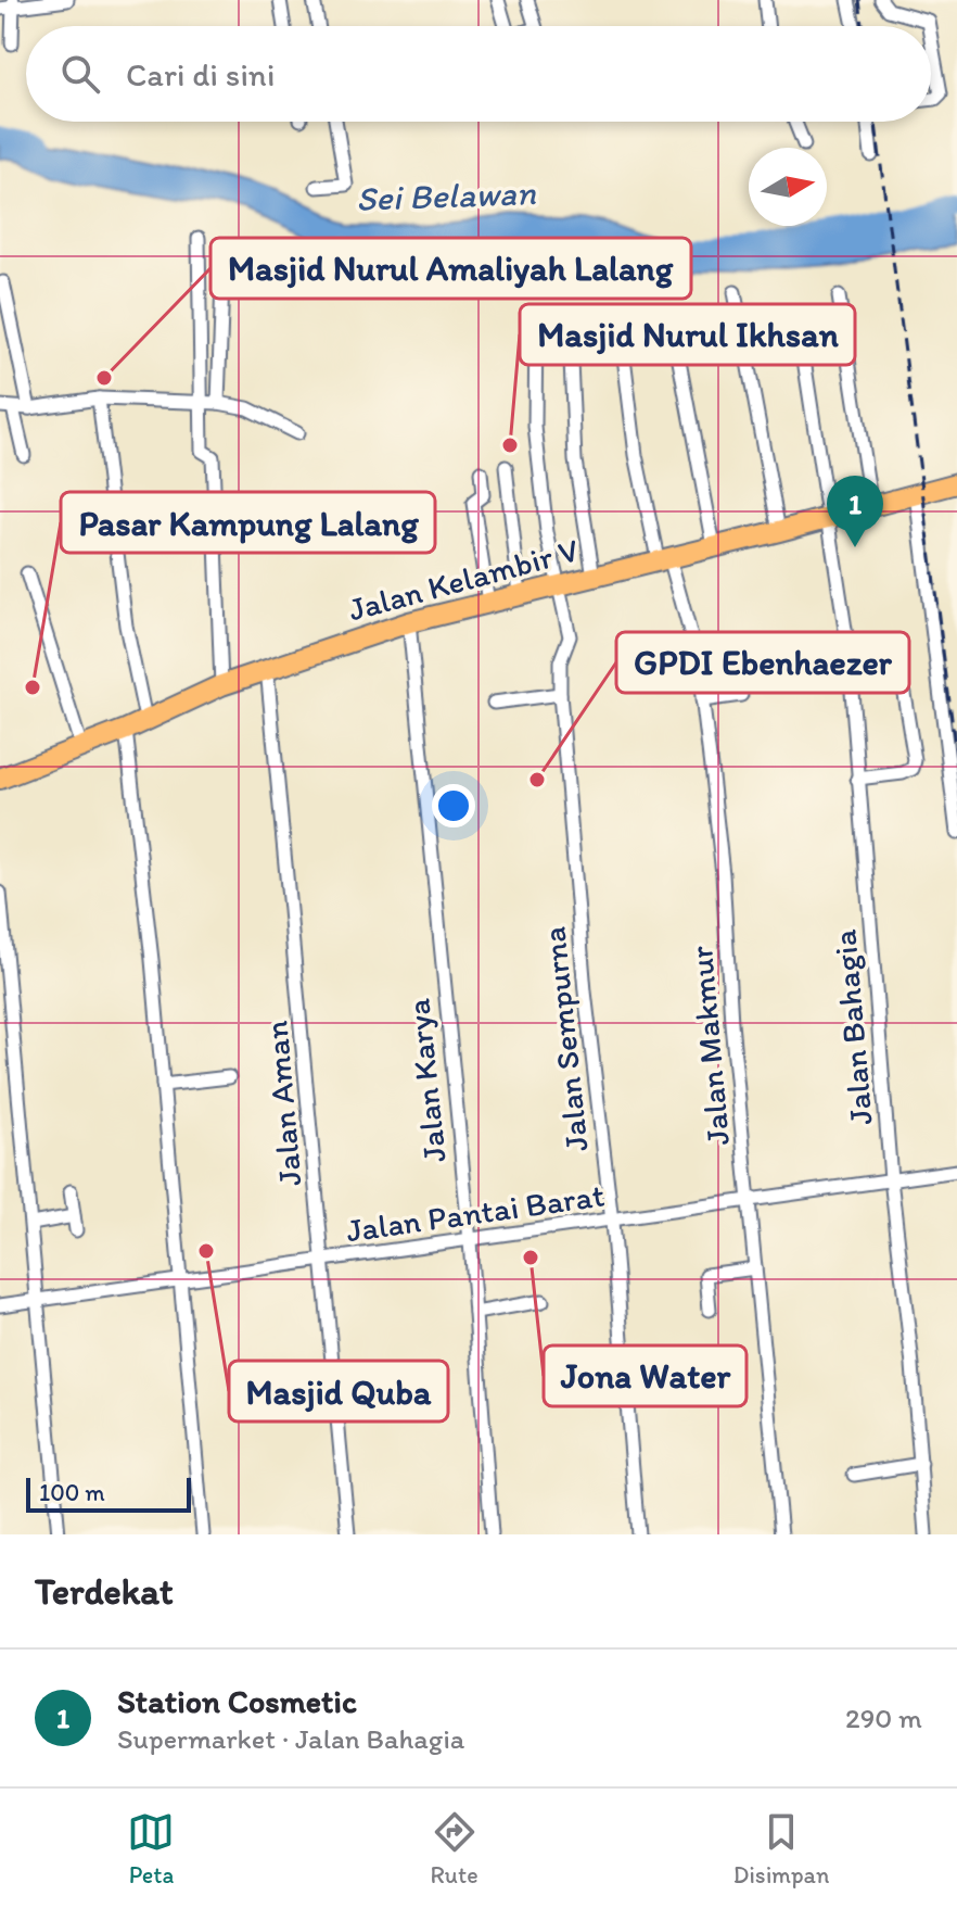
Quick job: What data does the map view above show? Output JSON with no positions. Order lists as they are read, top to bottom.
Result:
{
  "streets": {
    "main road": ["Jalan Kelambir V"],
    "street": [
      "Jalan Bahagia",
      "Jalan Sempurna",
      "Jalan Makmur",
      "Jalan Karya",
      "Jalan Aman",
      "Jalan Pantai Barat"
    ]
  },
  "crossings": [
    ["Jalan Kelambir V", "Jalan Bahagia"],
    ["Jalan Kelambir V", "Jalan Sempurna"],
    ["Jalan Kelambir V", "Jalan Makmur"],
    ["Jalan Kelambir V", "Jalan Karya"],
    ["Jalan Kelambir V", "Jalan Aman"],
    ["Jalan Bahagia", "Jalan Pantai Barat"],
    ["Jalan Sempurna", "Jalan Pantai Barat"],
    ["Jalan Makmur", "Jalan Pantai Barat"],
    ["Jalan Karya", "Jalan Pantai Barat"],
    ["Jalan Aman", "Jalan Pantai Barat"]
  ],
  "water": ["Sei Belawan"],
  "places": [
    "Masjid Nurul Amaliyah Lalang",
    "Masjid Nurul Ikhsan",
    "Pasar Kampung Lalang",
    "GPDI Ebenhaezer",
    "Masjid Quba",
    "Jona Water"
  ],
  "scale_bar": "100 m",
  "north": "right",
  "page": {
    "search": "Cari di sini",
    "pins": "1",
    "scale": "100 m",
    "heading": "Terdekat",
    "list": [
      {
        "mark": "1",
        "name": "Station Cosmetic",
        "note": "Supermarket · Jalan Bahagia",
        "value": "290 m"
      }
    ],
    "nav": ["Peta", "Rute", "Disimpan"]
  }
}
